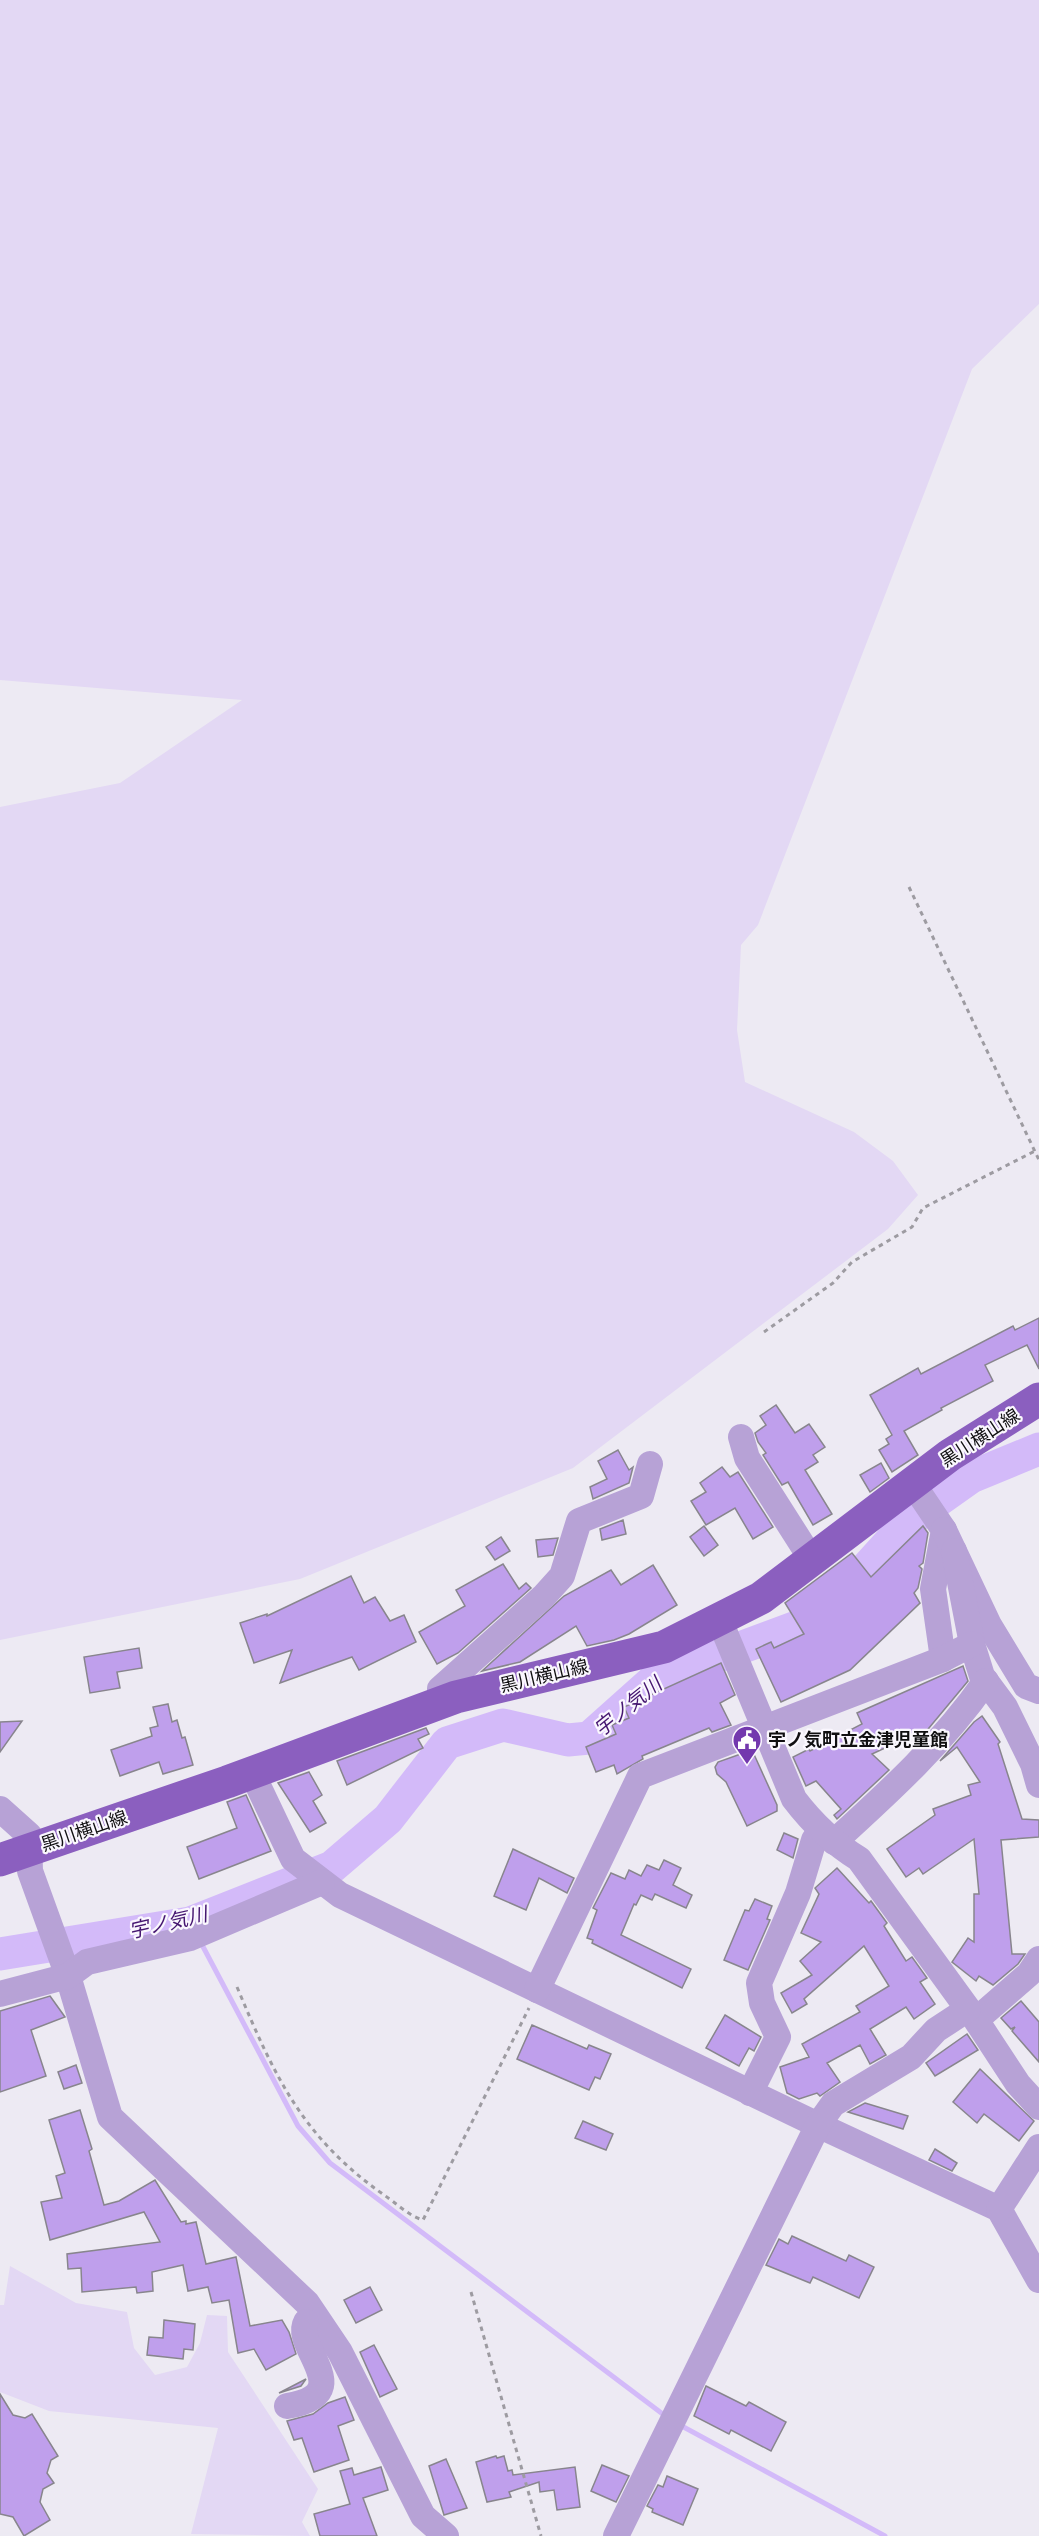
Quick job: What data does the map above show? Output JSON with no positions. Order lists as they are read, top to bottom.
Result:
{
  "streets": {
    "main road": ["黒川横山線"]
  },
  "water": ["宇ノ気川"],
  "places": {
    "public building": ["宇ノ気町立金津児童館"]
  }
}
